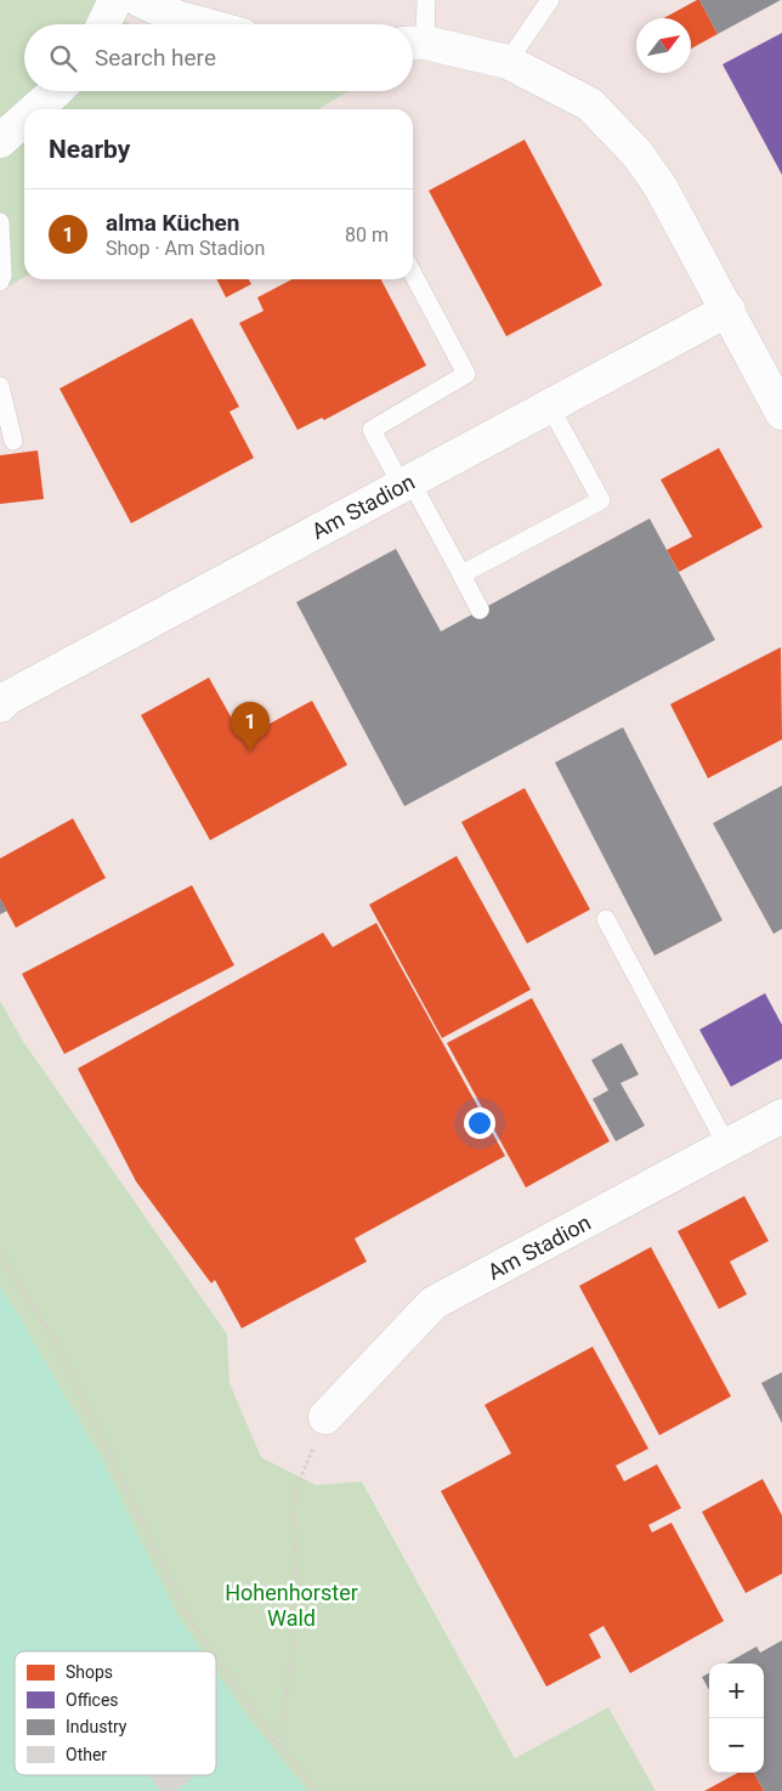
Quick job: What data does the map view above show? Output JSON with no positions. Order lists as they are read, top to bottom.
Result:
{
  "streets": {
    "street": ["Am Stadion"]
  },
  "parks": ["Hohenhorster Wald"],
  "legend": [
    "Shops",
    "Offices",
    "Industry",
    "Other"
  ],
  "north": "top right",
  "page": {
    "search": "Search here",
    "heading": "Nearby",
    "list": [
      {
        "mark": "1",
        "name": "alma Küchen",
        "note": "Shop · Am Stadion",
        "value": "80 m"
      }
    ],
    "pins": "1",
    "map_buttons": ["+", "−"]
  }
}
